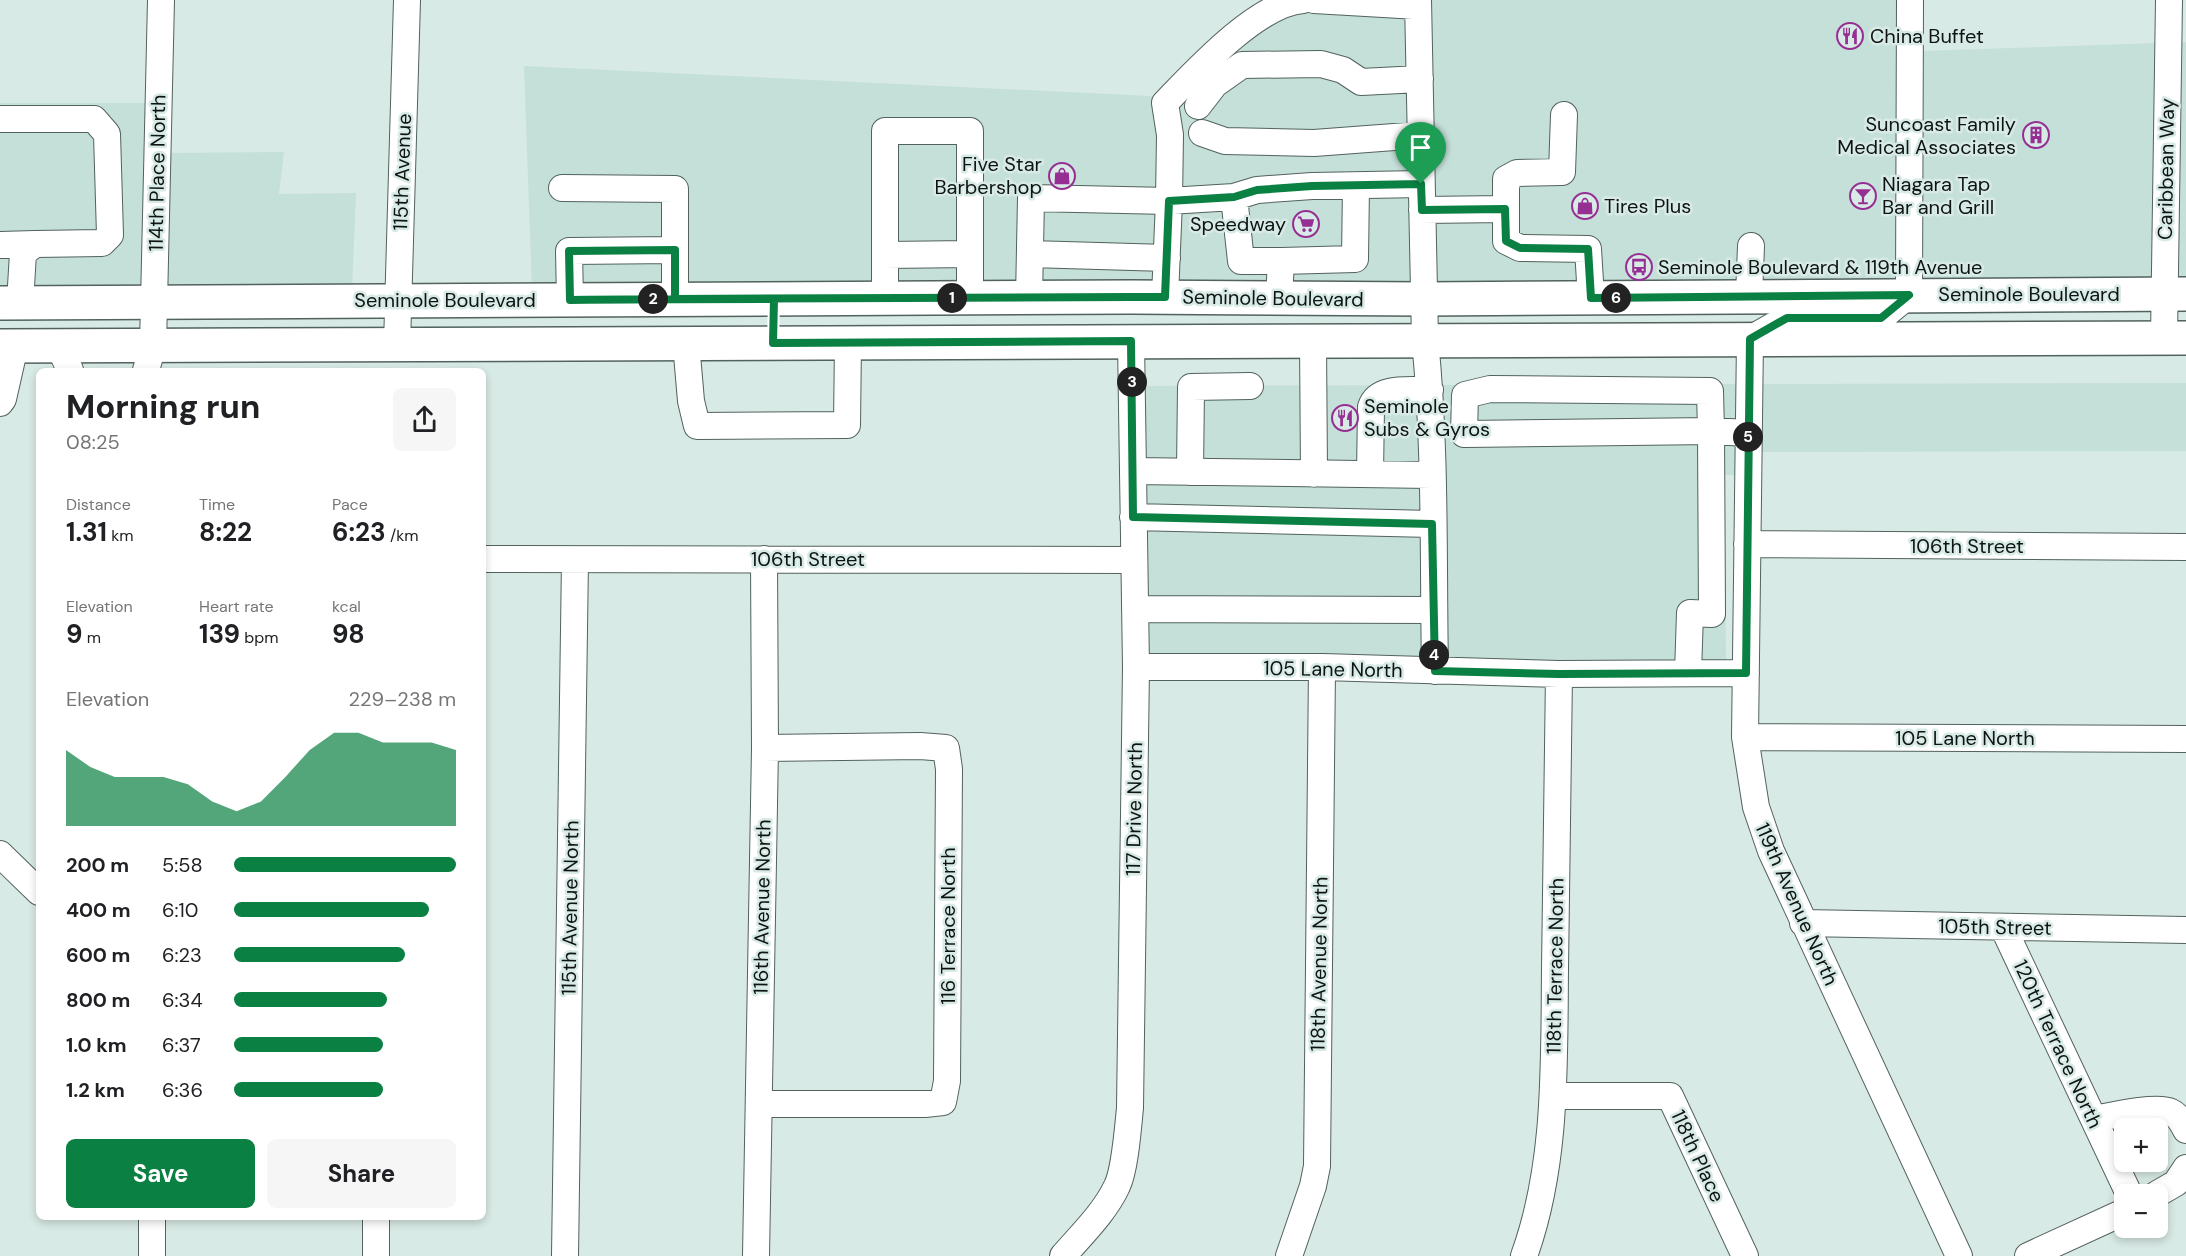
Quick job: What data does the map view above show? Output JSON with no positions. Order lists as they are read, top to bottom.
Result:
{
  "streets": {
    "main road": ["Seminole Boulevard"],
    "street": [
      "Caribbean Way",
      "115th Avenue",
      "114th Place North",
      "106th Street",
      "105 Lane North",
      "117 Drive North",
      "119th Avenue North",
      "116th Avenue North",
      "115th Avenue North",
      "116 Terrace North",
      "105th Street",
      "118th Avenue North",
      "118th Terrace North",
      "120th Terrace North",
      "118th Place"
    ]
  },
  "crossings": [
    ["Caribbean Way", "Seminole Boulevard"],
    ["115th Avenue", "Seminole Boulevard"],
    ["114th Place North", "Seminole Boulevard"],
    ["Seminole Boulevard", "117 Drive North"],
    ["Seminole Boulevard", "119th Avenue North"],
    ["106th Street", "117 Drive North"],
    ["106th Street", "119th Avenue North"],
    ["106th Street", "116th Avenue North"],
    ["106th Street", "115th Avenue North"],
    ["105 Lane North", "117 Drive North"],
    ["105 Lane North", "119th Avenue North"],
    ["105 Lane North", "118th Avenue North"],
    ["105 Lane North", "118th Terrace North"],
    ["119th Avenue North", "105th Street"],
    ["116th Avenue North", "116 Terrace North"],
    ["105th Street", "120th Terrace North"],
    ["118th Terrace North", "118th Place"]
  ],
  "places": {
    "restaurant": ["China Buffet", "Seminole Subs & Gyros"],
    "building": ["Suncoast Family Medical Associates"],
    "shop": ["Five Star Barbershop", "Tires Plus"],
    "bar": ["Niagara Tap Bar and Grill"],
    "supermarket": ["Speedway"],
    "bus stop": ["Seminole Boulevard & 119th Avenue"]
  },
  "page": {
    "pins": [
      "1",
      "6",
      "2",
      "3",
      "5",
      "4"
    ],
    "heading": ["Morning run", "08:25"],
    "stats": [
      ["Distance", "1.31 km"],
      ["Time", "8:22"],
      ["Pace", "6:23 /km"],
      ["Elevation", "9 m"],
      ["Heart rate", "139 bpm"],
      ["kcal", "98"]
    ],
    "chart": ["Elevation", "229–238 m"],
    "list": [
      {
        "name": "200 m",
        "note": "5:58"
      },
      {
        "name": "400 m",
        "note": "6:10"
      },
      {
        "name": "600 m",
        "note": "6:23"
      },
      {
        "name": "800 m",
        "note": "6:34"
      },
      {
        "name": "1.0 km",
        "note": "6:37"
      },
      {
        "name": "1.2 km",
        "note": "6:36"
      }
    ],
    "map_buttons": ["+", "−"],
    "buttons": ["Save", "Share"]
  }
}
